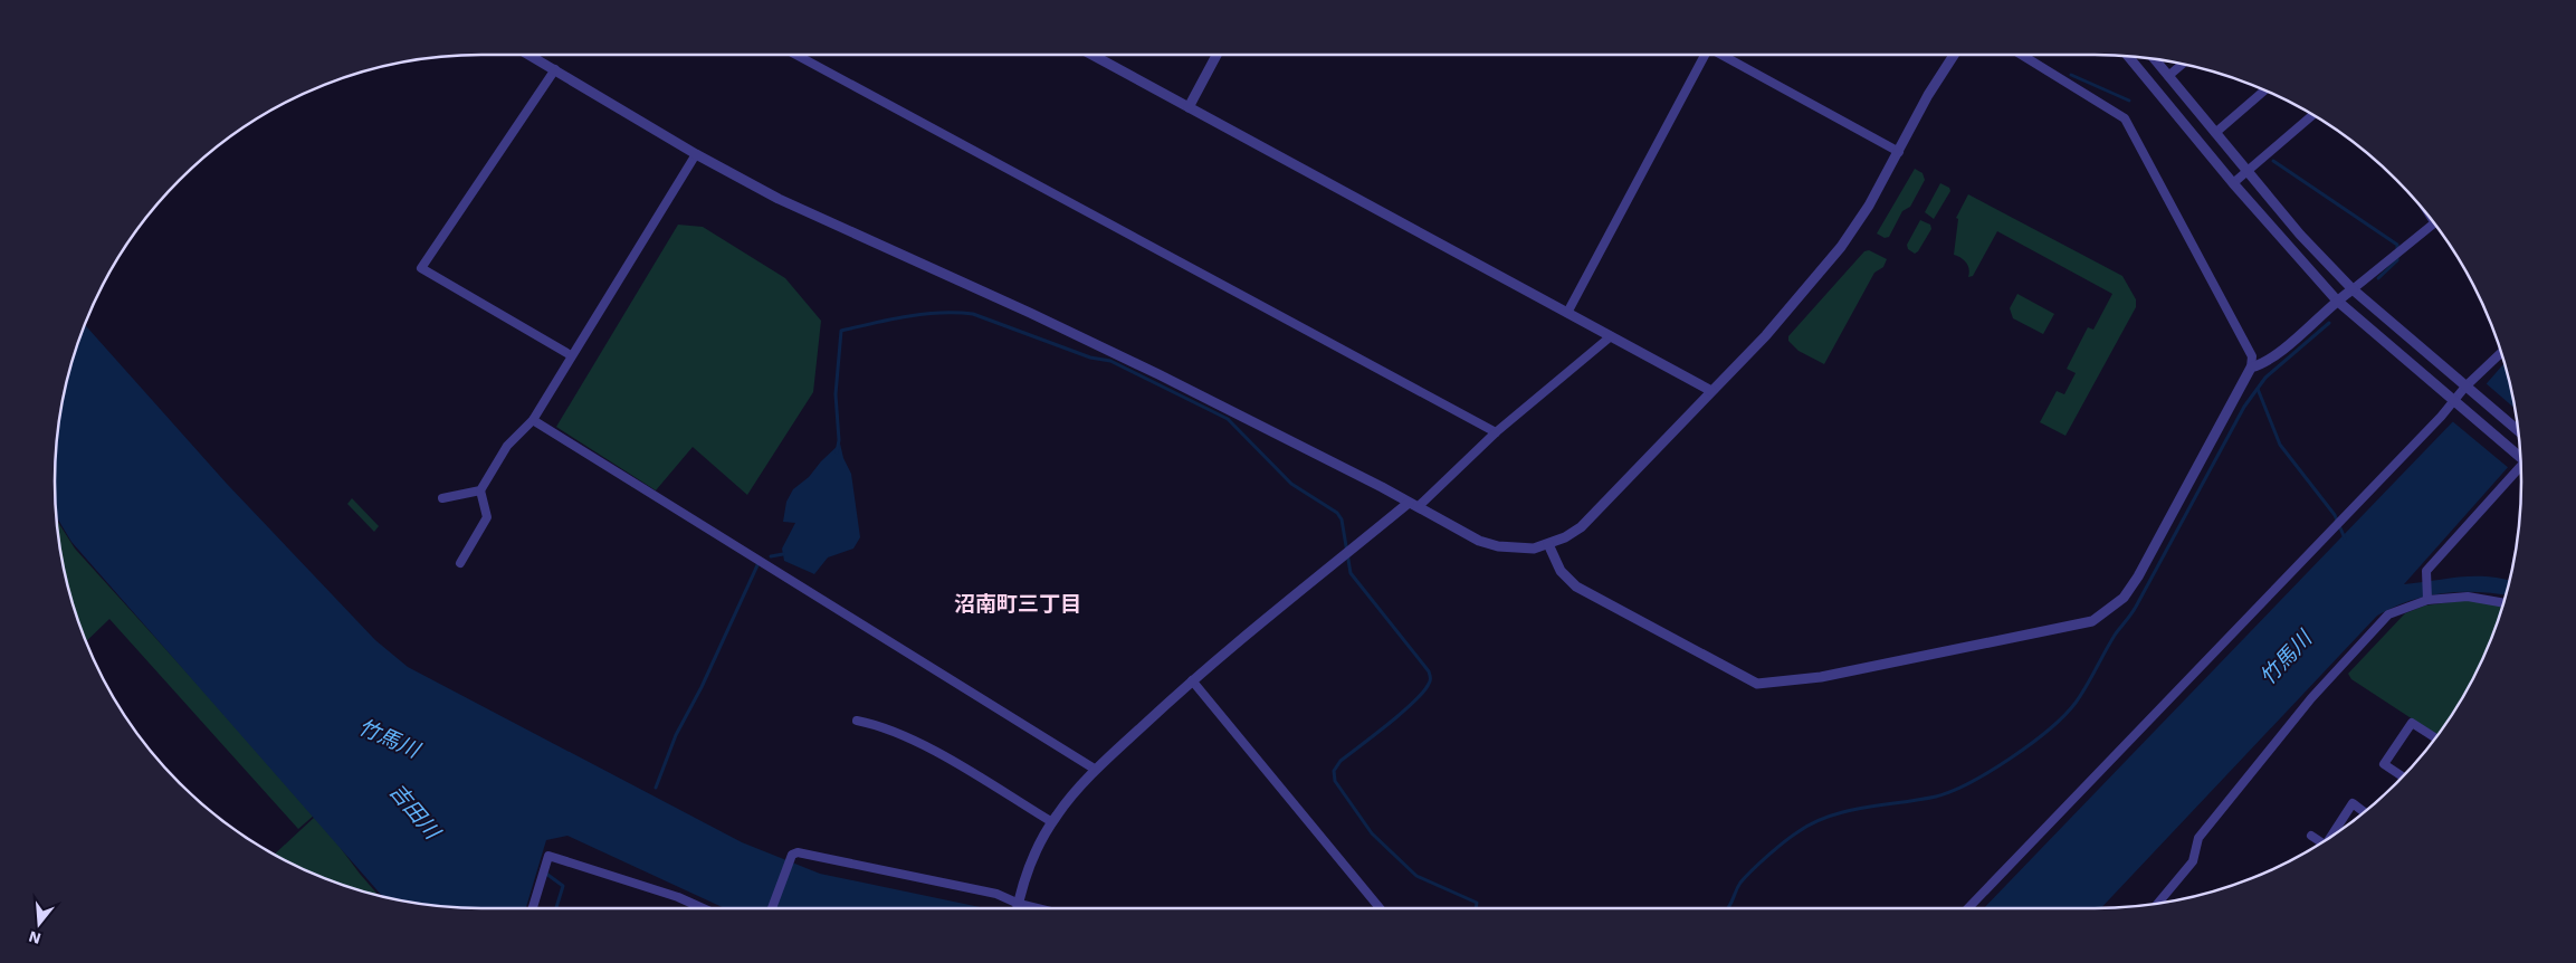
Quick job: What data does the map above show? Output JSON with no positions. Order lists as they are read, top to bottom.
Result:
{
  "districts": ["沼南町三丁目"],
  "water": ["竹馬川", "吉田川"],
  "north": "bottom"
}
